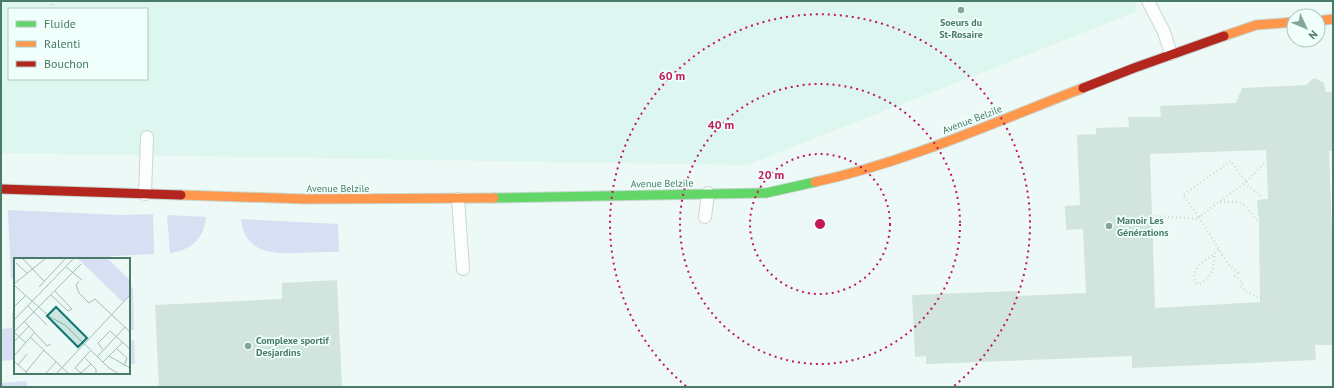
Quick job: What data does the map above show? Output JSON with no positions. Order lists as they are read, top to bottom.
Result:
{
  "streets": {
    "street": ["Avenue Belzile"]
  },
  "places": ["Soeurs du St-Rosaire", "Manoir Les Générations", "Complexe sportif Desjardins"],
  "legend": ["Fluide", "Ralenti", "Bouchon"],
  "north": "bottom right",
  "rings": ["60 m", "40 m", "20 m"]
}
